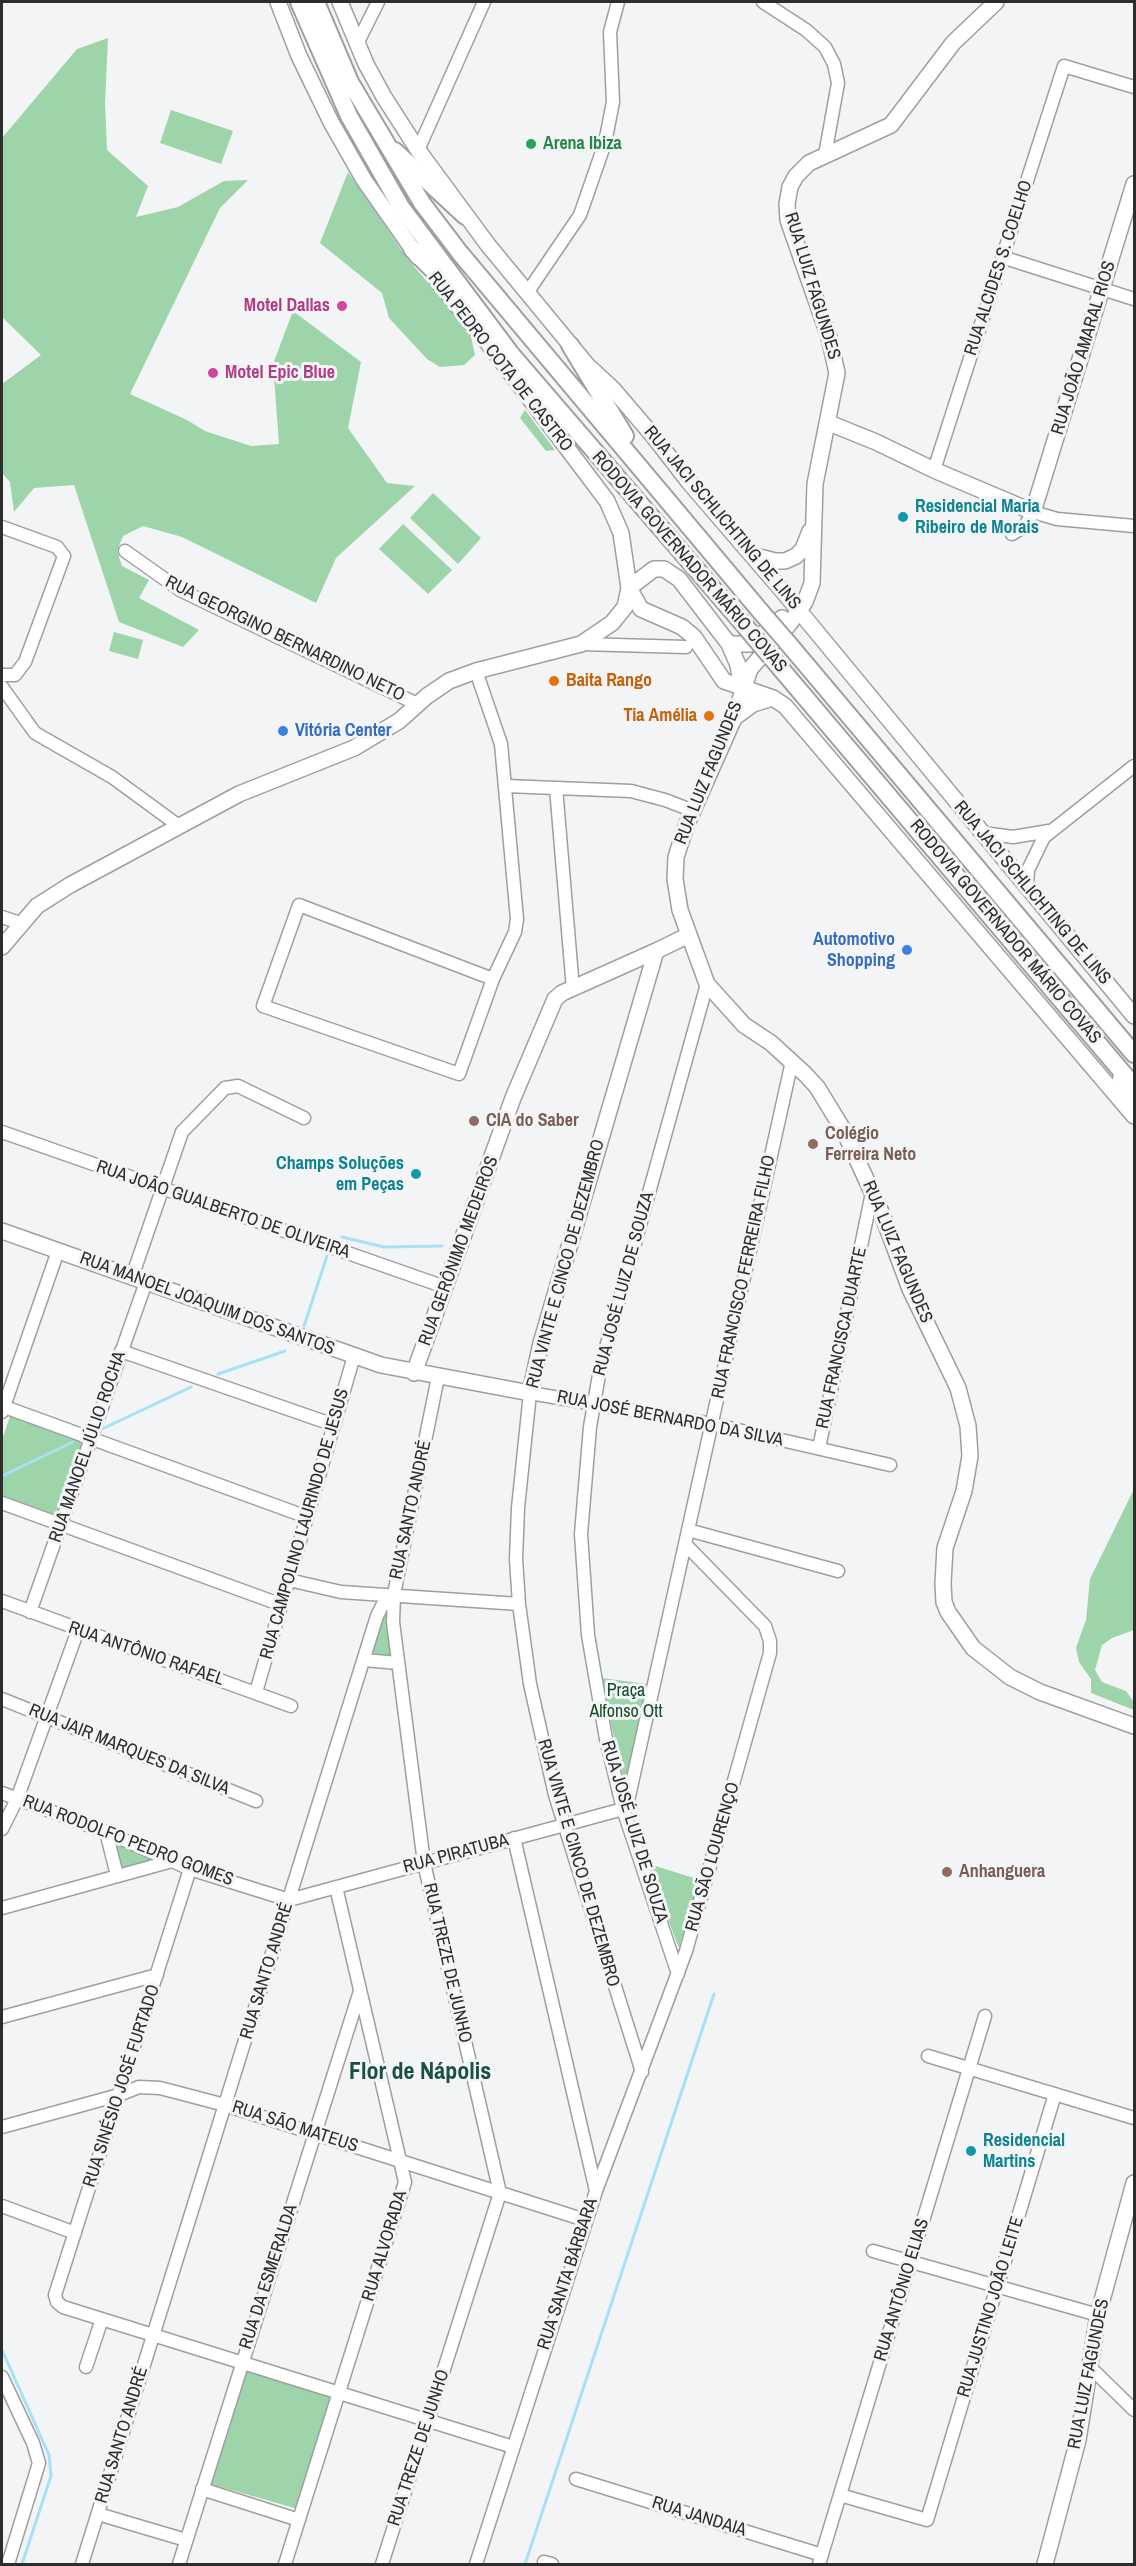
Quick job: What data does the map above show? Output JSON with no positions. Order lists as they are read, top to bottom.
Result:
{
  "streets": {
    "highway": ["RODOVIA GOVERNADOR MÁRIO COVAS"],
    "main road": [
      "RUA LUIZ FAGUNDES",
      "RUA JOÃO AMARAL RIOS",
      "RUA PEDRO COTA DE CASTRO",
      "RUA JACI SCHLICHTING DE LINS",
      "RUA GERÔNIMO MEDEIROS",
      "RUA VINTE E CINCO DE DEZEMBRO",
      "RUA MANOEL JOAQUIM DOS SANTOS",
      "RUA JOSÉ BERNARDO DA SILVA"
    ],
    "street": [
      "RUA ALCIDES S. COELHO",
      "RUA GEORGINO BERNARDINO NETO",
      "RUA JOÃO GUALBERTO DE OLIVEIRA",
      "RUA FRANCISCO FERREIRA FILHO",
      "RUA JOSÉ LUIZ DE SOUZA",
      "RUA FRANCISCA DUARTE",
      "RUA MANOEL JÚLIO ROCHA",
      "RUA SANTO ANDRÉ",
      "RUA CAMPOLINO LAURINDO DE JESUS",
      "RUA ANTÔNIO RAFAEL",
      "RUA JAIR MARQUES DA SILVA",
      "RUA RODOLFO PEDRO GOMES",
      "RUA PIRATUBA",
      "RUA SÃO LOURENÇO",
      "RUA TREZE DE JUNHO",
      "RUA SINÉSIO JOSÉ FURTADO",
      "RUA SÃO MATEUS",
      "RUA ALVORADA",
      "RUA SANTA BÁRBARA",
      "RUA DA ESMERALDA",
      "RUA ANTÔNIO ELIAS",
      "RUA JUSTINO JOÃO LEITE",
      "RUA JANDAIA"
    ]
  },
  "crossings": [
    ["RUA LUIZ FAGUNDES", "RUA PEDRO COTA DE CASTRO"],
    ["RUA LUIZ FAGUNDES", "RUA JACI SCHLICHTING DE LINS"],
    ["RUA LUIZ FAGUNDES", "RUA FRANCISCO FERREIRA FILHO"],
    ["RUA LUIZ FAGUNDES", "RUA JOSÉ LUIZ DE SOUZA"],
    ["RUA LUIZ FAGUNDES", "RUA FRANCISCA DUARTE"],
    ["RUA JOÃO GUALBERTO DE OLIVEIRA", "RUA GERÔNIMO MEDEIROS"],
    ["RUA JOÃO GUALBERTO DE OLIVEIRA", "RUA MANOEL JÚLIO ROCHA"],
    ["RUA GERÔNIMO MEDEIROS", "RUA VINTE E CINCO DE DEZEMBRO"],
    ["RUA GERÔNIMO MEDEIROS", "RUA MANOEL JOAQUIM DOS SANTOS"],
    ["RUA GERÔNIMO MEDEIROS", "RUA JOSÉ BERNARDO DA SILVA"],
    ["RUA VINTE E CINCO DE DEZEMBRO", "RUA JOSÉ BERNARDO DA SILVA"],
    ["RUA VINTE E CINCO DE DEZEMBRO", "RUA PIRATUBA"],
    ["RUA VINTE E CINCO DE DEZEMBRO", "RUA SÃO LOURENÇO"],
    ["RUA FRANCISCO FERREIRA FILHO", "RUA JOSÉ LUIZ DE SOUZA"],
    ["RUA FRANCISCO FERREIRA FILHO", "RUA JOSÉ BERNARDO DA SILVA"],
    ["RUA FRANCISCO FERREIRA FILHO", "RUA PIRATUBA"],
    ["RUA FRANCISCO FERREIRA FILHO", "RUA SÃO LOURENÇO"],
    ["RUA JOSÉ LUIZ DE SOUZA", "RUA JOSÉ BERNARDO DA SILVA"],
    ["RUA JOSÉ LUIZ DE SOUZA", "RUA PIRATUBA"],
    ["RUA JOSÉ LUIZ DE SOUZA", "RUA SÃO LOURENÇO"],
    ["RUA MANOEL JOAQUIM DOS SANTOS", "RUA JOSÉ BERNARDO DA SILVA"],
    ["RUA MANOEL JOAQUIM DOS SANTOS", "RUA MANOEL JÚLIO ROCHA"],
    ["RUA MANOEL JOAQUIM DOS SANTOS", "RUA CAMPOLINO LAURINDO DE JESUS"],
    ["RUA FRANCISCA DUARTE", "RUA JOSÉ BERNARDO DA SILVA"],
    ["RUA JOSÉ BERNARDO DA SILVA", "RUA SANTO ANDRÉ"],
    ["RUA MANOEL JÚLIO ROCHA", "RUA ANTÔNIO RAFAEL"],
    ["RUA SANTO ANDRÉ", "RUA RODOLFO PEDRO GOMES"],
    ["RUA SANTO ANDRÉ", "RUA PIRATUBA"],
    ["RUA SANTO ANDRÉ", "RUA TREZE DE JUNHO"],
    ["RUA SANTO ANDRÉ", "RUA SÃO MATEUS"],
    ["RUA CAMPOLINO LAURINDO DE JESUS", "RUA ANTÔNIO RAFAEL"],
    ["RUA RODOLFO PEDRO GOMES", "RUA PIRATUBA"],
    ["RUA RODOLFO PEDRO GOMES", "RUA SINÉSIO JOSÉ FURTADO"],
    ["RUA PIRATUBA", "RUA TREZE DE JUNHO"],
    ["RUA PIRATUBA", "RUA ALVORADA"],
    ["RUA PIRATUBA", "RUA SANTA BÁRBARA"],
    ["RUA SÃO LOURENÇO", "RUA SANTA BÁRBARA"],
    ["RUA TREZE DE JUNHO", "RUA SÃO MATEUS"],
    ["RUA SINÉSIO JOSÉ FURTADO", "RUA SÃO MATEUS"],
    ["RUA SÃO MATEUS", "RUA ALVORADA"],
    ["RUA SÃO MATEUS", "RUA SANTA BÁRBARA"],
    ["RUA SÃO MATEUS", "RUA DA ESMERALDA"],
    ["RUA ALVORADA", "RUA DA ESMERALDA"],
    ["RUA ANTÔNIO ELIAS", "RUA JUSTINO JOÃO LEITE"],
    ["RUA ANTÔNIO ELIAS", "RUA JANDAIA"]
  ],
  "districts": ["Flor de Nápolis"],
  "parks": ["Praça Alfonso Ott"],
  "places": [
    "Arena Ibiza",
    "Motel Dallas",
    "Motel Epic Blue",
    "Residencial Maria Ribeiro de Morais",
    "Baita Rango",
    "Tia Amélia",
    "Vitória Center",
    "Automotivo Shopping",
    "CIA do Saber",
    "Colégio Ferreira Neto",
    "Champs Soluções em Peças",
    "Anhanguera",
    "Residencial Martins"
  ]
}
